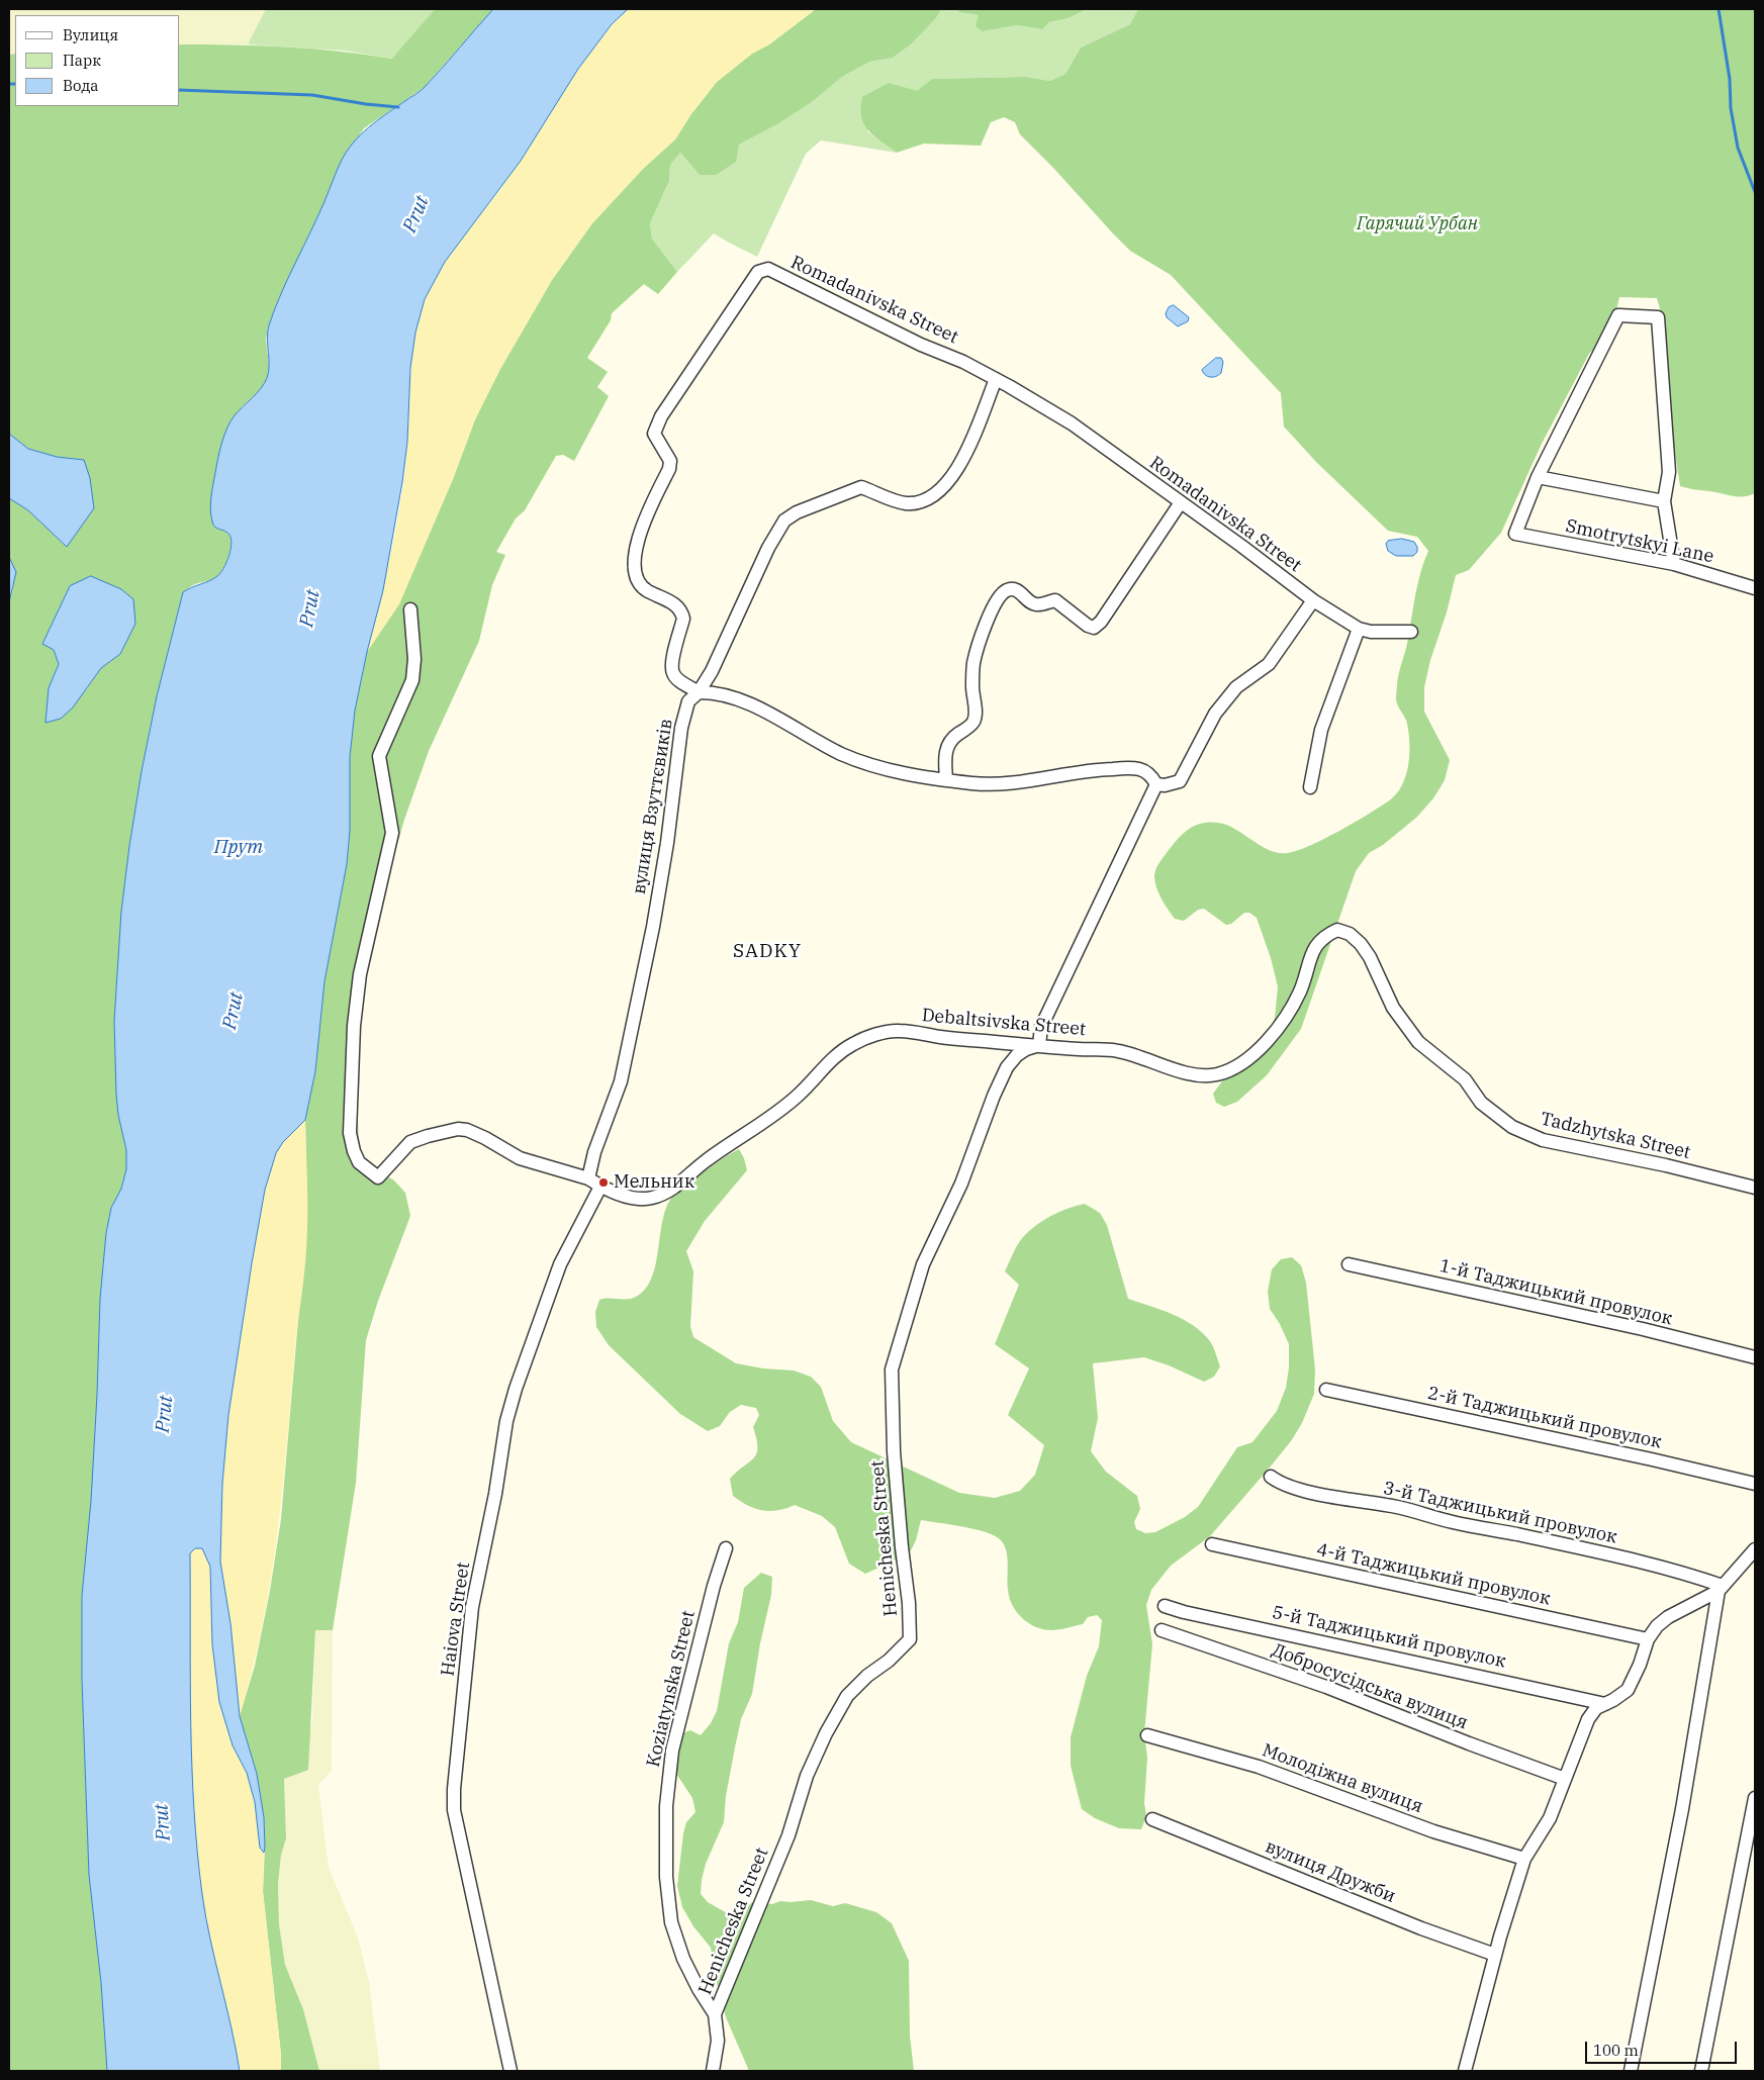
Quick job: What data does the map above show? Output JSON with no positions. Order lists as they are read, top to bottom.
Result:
{
  "streets": {
    "street": [
      "Romadanivska Street",
      "Smotrytskyi Lane",
      "вулиця Взуттєвиків",
      "Debaltsivska Street",
      "Tadzhytska Street",
      "1-й Таджицький провулок",
      "2-й Таджицький провулок",
      "3-й Таджицький провулок",
      "Henicheska Street",
      "4-й Таджицький провулок",
      "Haiova Street",
      "5-й Таджицький провулок",
      "Добросусідська вулиця",
      "Koziatynska Street",
      "Молодіжна вулиця",
      "вулиця Дружби"
    ]
  },
  "crossings": [
    ["Romadanivska Street", "вулиця Взуттєвиків"],
    ["Debaltsivska Street", "Tadzhytska Street"],
    ["Debaltsivska Street", "Henicheska Street"],
    ["Debaltsivska Street", "Haiova Street"],
    ["Henicheska Street", "Koziatynska Street"]
  ],
  "districts": ["SADKY"],
  "water": ["Prut", "Прут"],
  "parks": ["Гарячий Урбан"],
  "places": ["Мельник"],
  "legend": ["Вулиця", "Парк", "Вода"],
  "scale_bar": "100 m"
}
